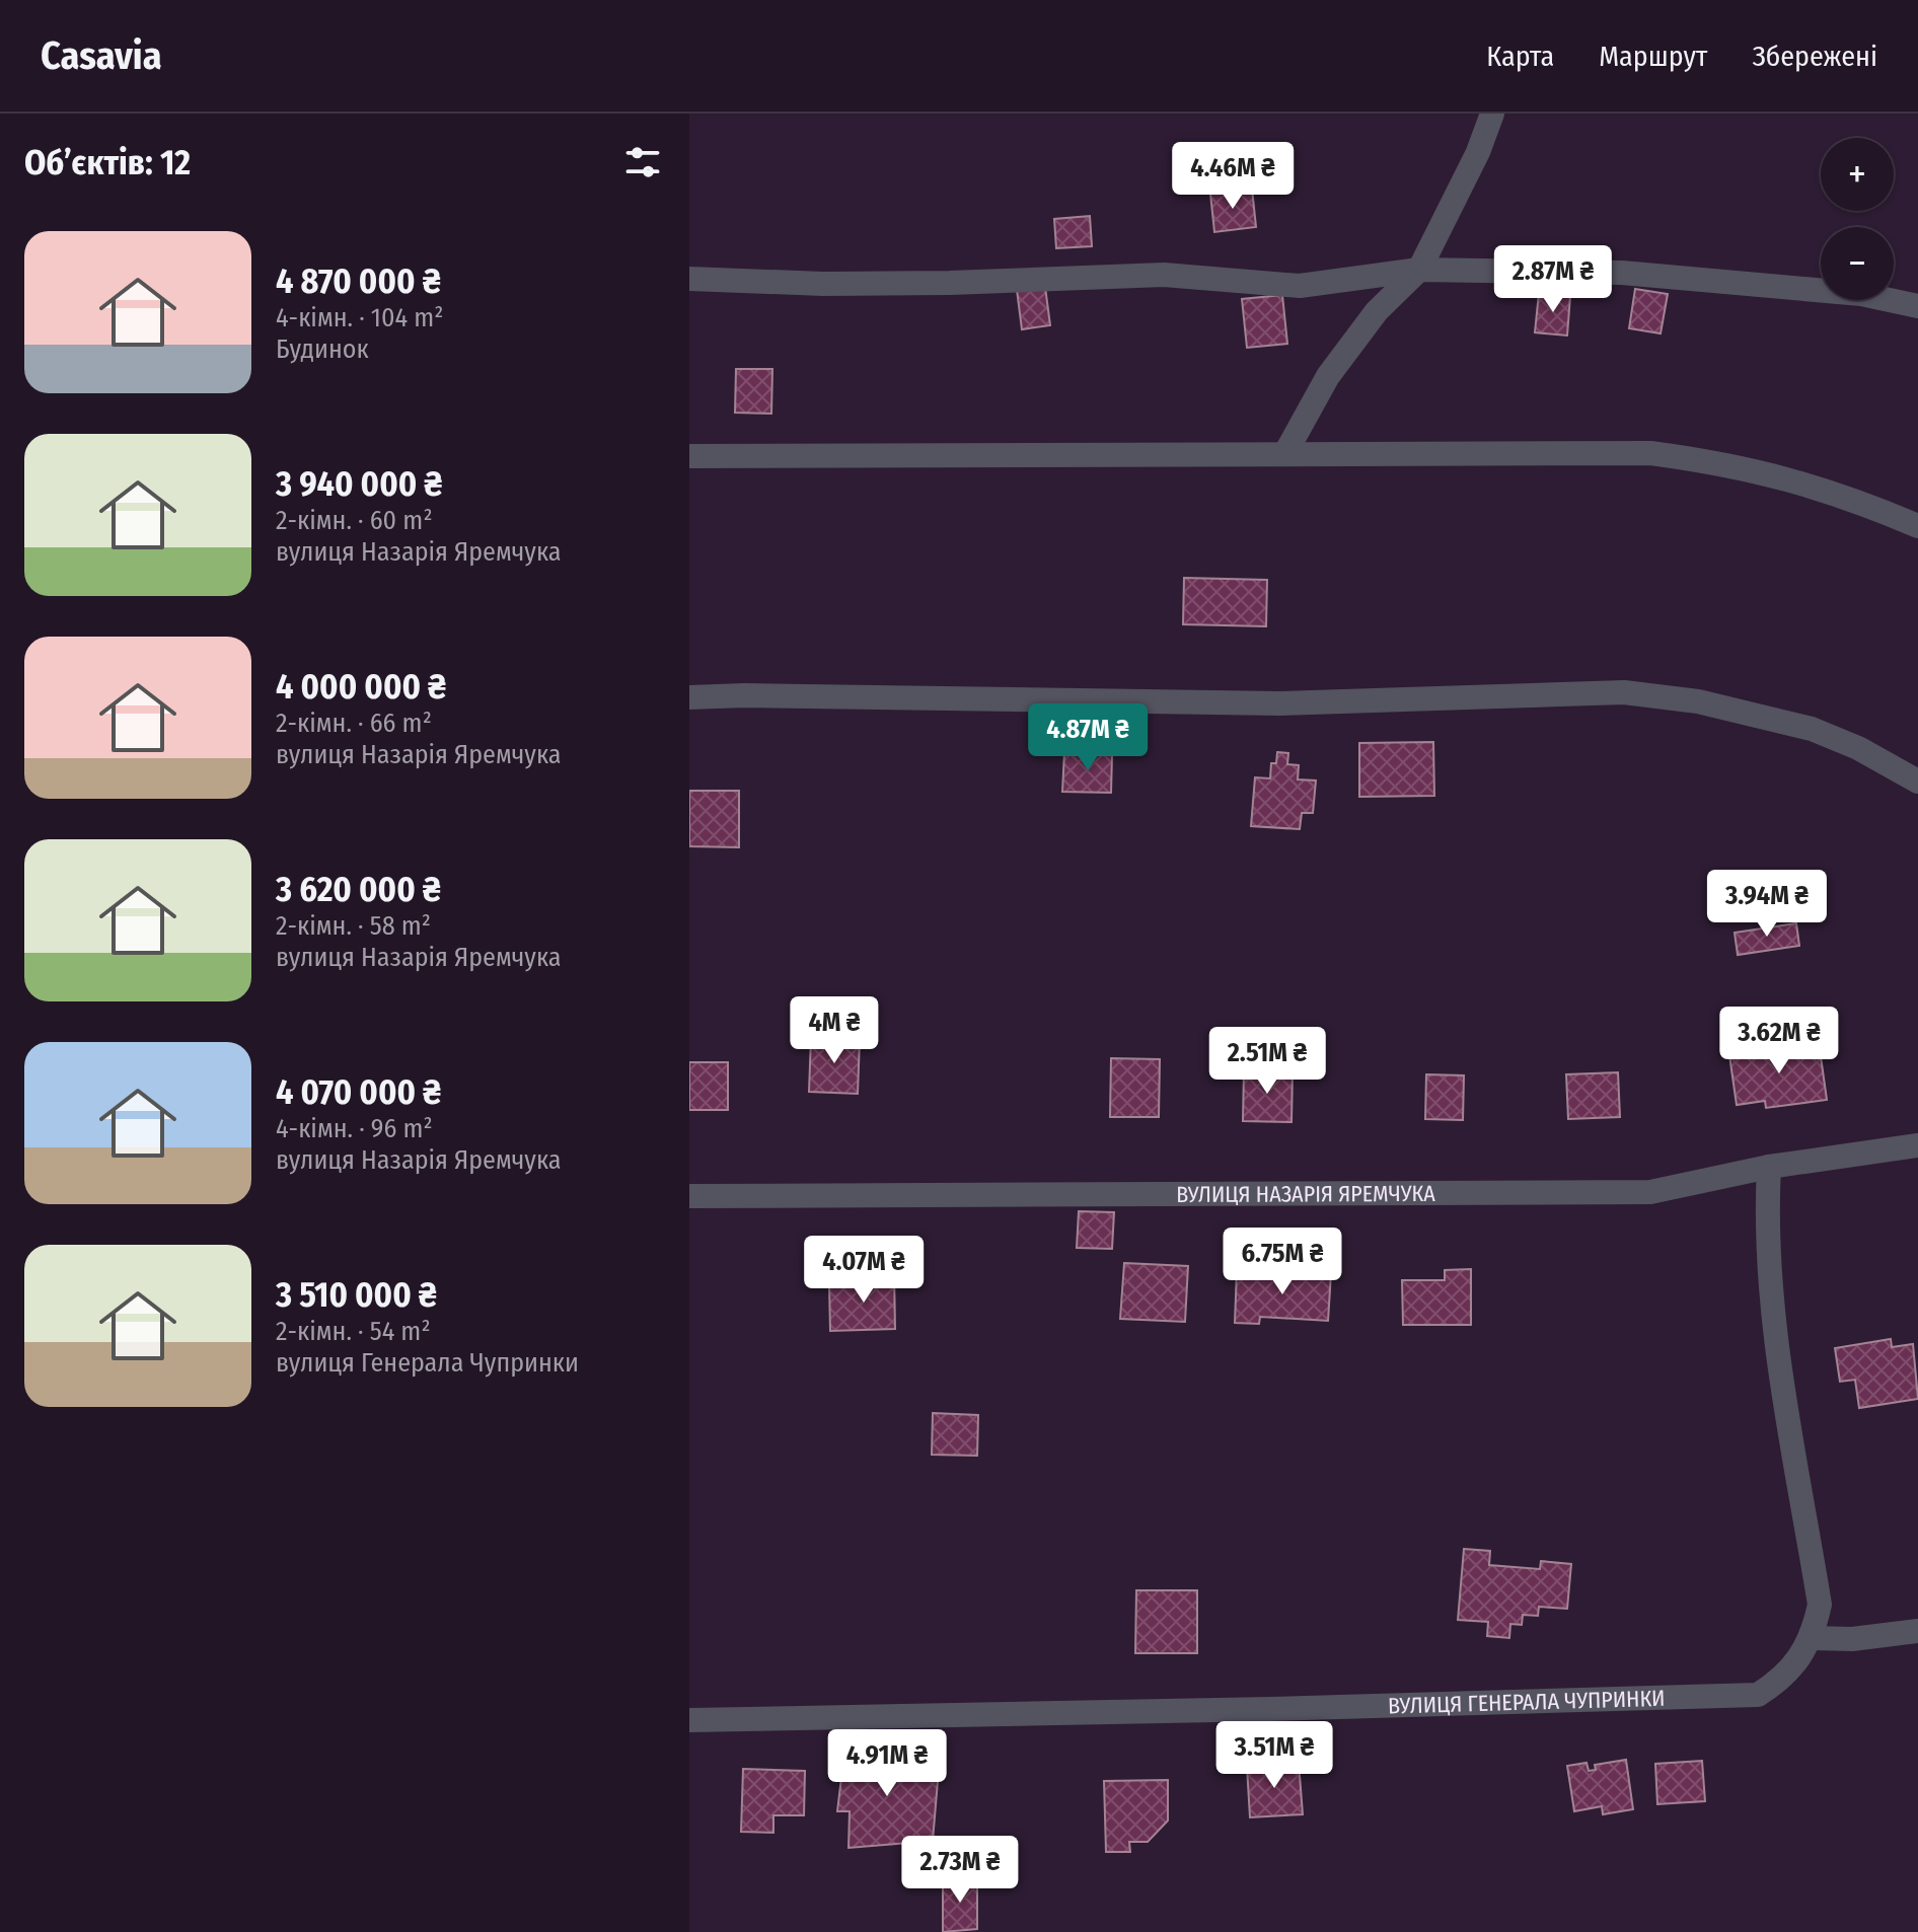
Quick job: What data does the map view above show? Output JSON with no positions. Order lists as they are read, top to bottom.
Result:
{
  "streets": {
    "street": ["ВУЛИЦЯ НАЗАРІЯ ЯРЕМЧУКА", "ВУЛИЦЯ ГЕНЕРАЛА ЧУПРИНКИ"]
  },
  "crossings": [
    ["ВУЛИЦЯ НАЗАРІЯ ЯРЕМЧУКА", "ВУЛИЦЯ ГЕНЕРАЛА ЧУПРИНКИ"]
  ],
  "page": {
    "header": "Casavia",
    "nav": ["Карта", "Маршрут", "Збережені"],
    "heading": "Об’єктів: 12",
    "map_buttons": ["+", "−"],
    "price": [
      "4.46M ₴",
      "2.87M ₴",
      "4.87M ₴",
      "3.94M ₴",
      "4M ₴",
      "3.62M ₴",
      "2.51M ₴",
      "6.75M ₴",
      "4.07M ₴",
      "3.51M ₴",
      "4.91M ₴",
      "2.73M ₴"
    ],
    "list": [
      {
        "name": "4 870 000 ₴",
        "note": "4-кімн. · 104 m² · Будинок"
      },
      {
        "name": "3 940 000 ₴",
        "note": "2-кімн. · 60 m² · вулиця Назарія Яремчука"
      },
      {
        "name": "4 000 000 ₴",
        "note": "2-кімн. · 66 m² · вулиця Назарія Яремчука"
      },
      {
        "name": "3 620 000 ₴",
        "note": "2-кімн. · 58 m² · вулиця Назарія Яремчука"
      },
      {
        "name": "4 070 000 ₴",
        "note": "4-кімн. · 96 m² · вулиця Назарія Яремчука"
      },
      {
        "name": "3 510 000 ₴",
        "note": "2-кімн. · 54 m² · вулиця Генерала Чупринки"
      }
    ]
  }
}
